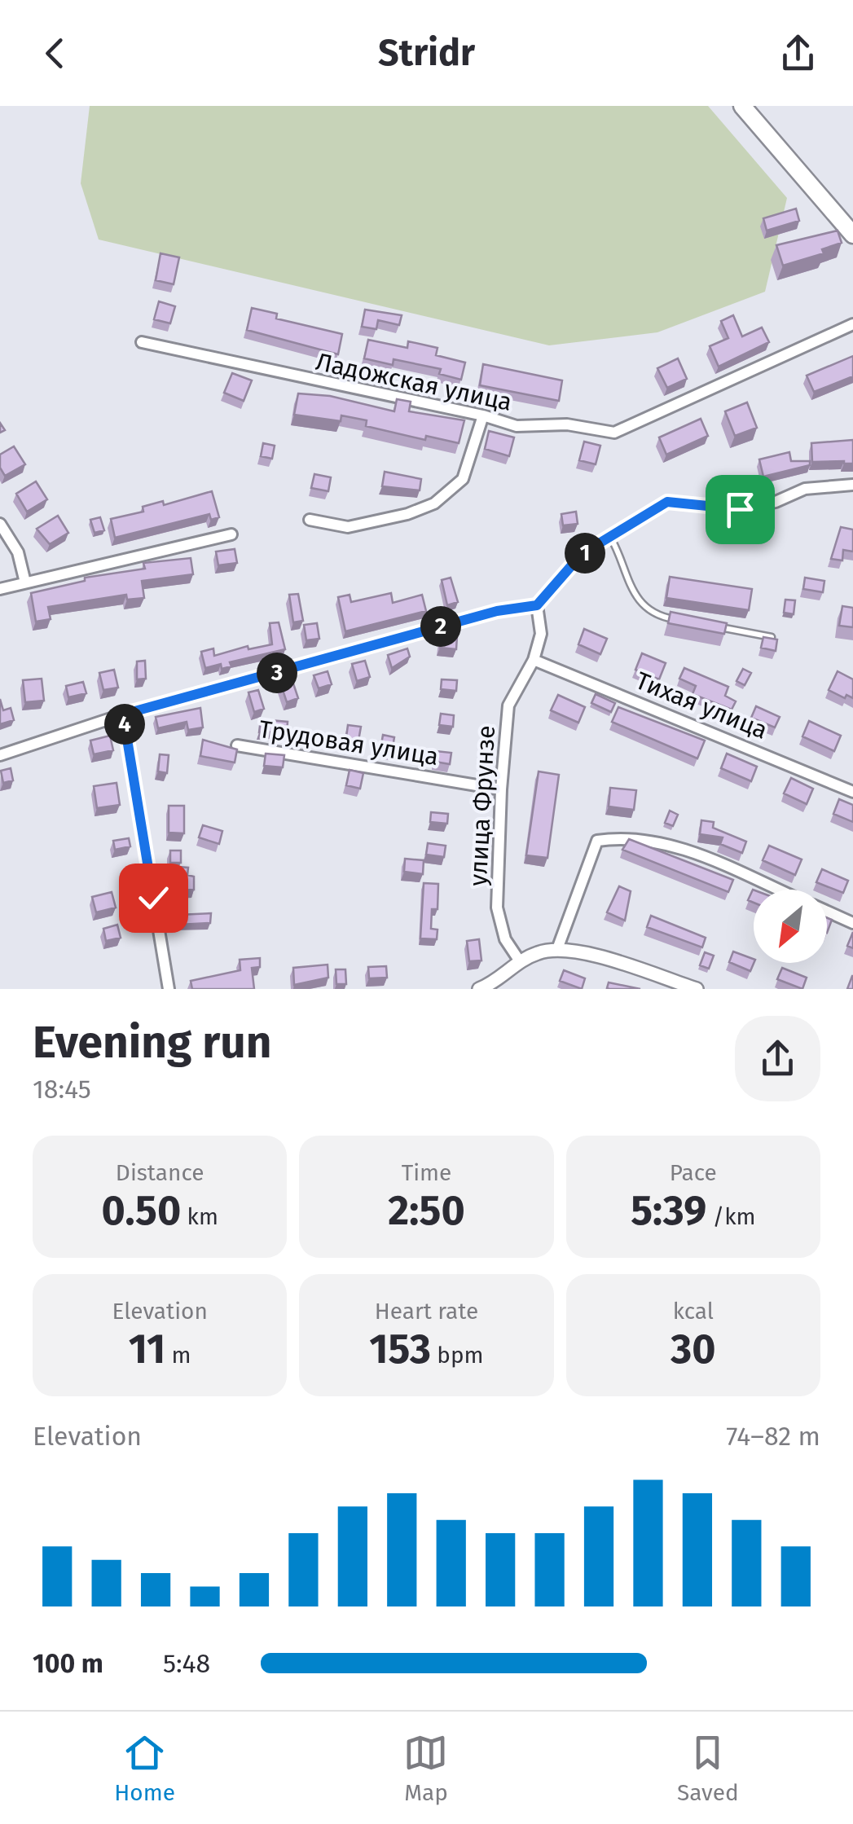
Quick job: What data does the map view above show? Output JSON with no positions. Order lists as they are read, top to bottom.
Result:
{
  "streets": {
    "street": [
      "Ладожская улица",
      "Тихая улица",
      "Трудовая улица",
      "улица Фрунзе"
    ]
  },
  "crossings": [
    ["Тихая улица", "улица Фрунзе"],
    ["Трудовая улица", "улица Фрунзе"]
  ],
  "north": "bottom left",
  "page": {
    "header": "Stridr",
    "pins": [
      "1",
      "2",
      "3",
      "4"
    ],
    "heading": ["Evening run", "18:45"],
    "stats": [
      ["Distance", "0.50 km"],
      ["Time", "2:50"],
      ["Pace", "5:39 /km"],
      ["Elevation", "11 m"],
      ["Heart rate", "153 bpm"],
      ["kcal", "30"]
    ],
    "chart": ["Elevation", "74–82 m"],
    "list": [
      {
        "name": "100 m",
        "note": "5:48"
      }
    ],
    "tabs": ["Home", "Map", "Saved"]
  }
}
